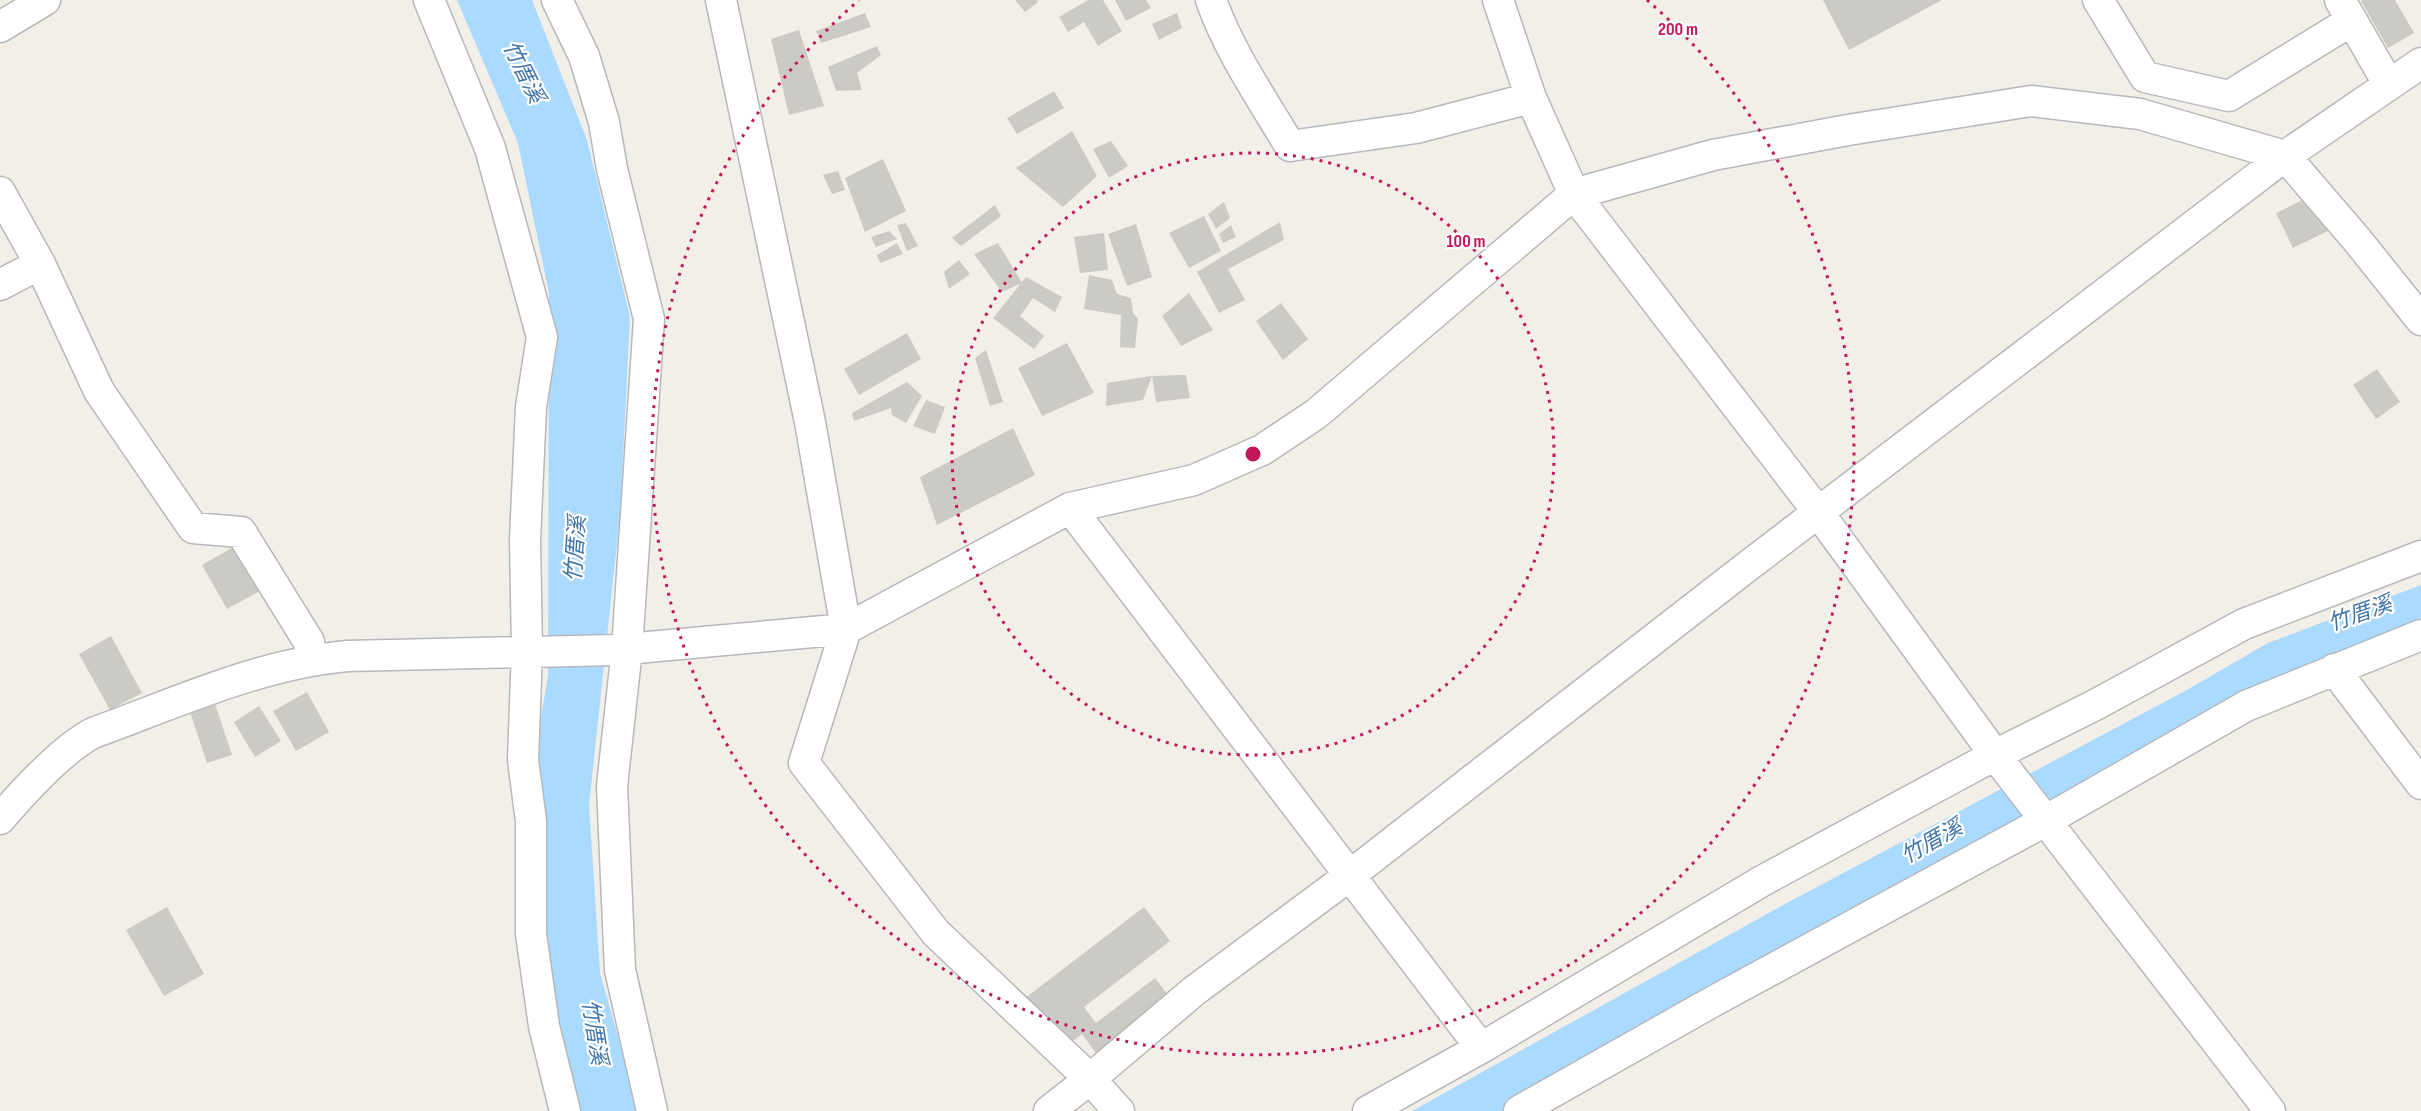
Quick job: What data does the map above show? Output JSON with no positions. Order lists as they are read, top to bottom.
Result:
{
  "water": ["竹厝溪"],
  "rings": ["200 m", "100 m"]
}
